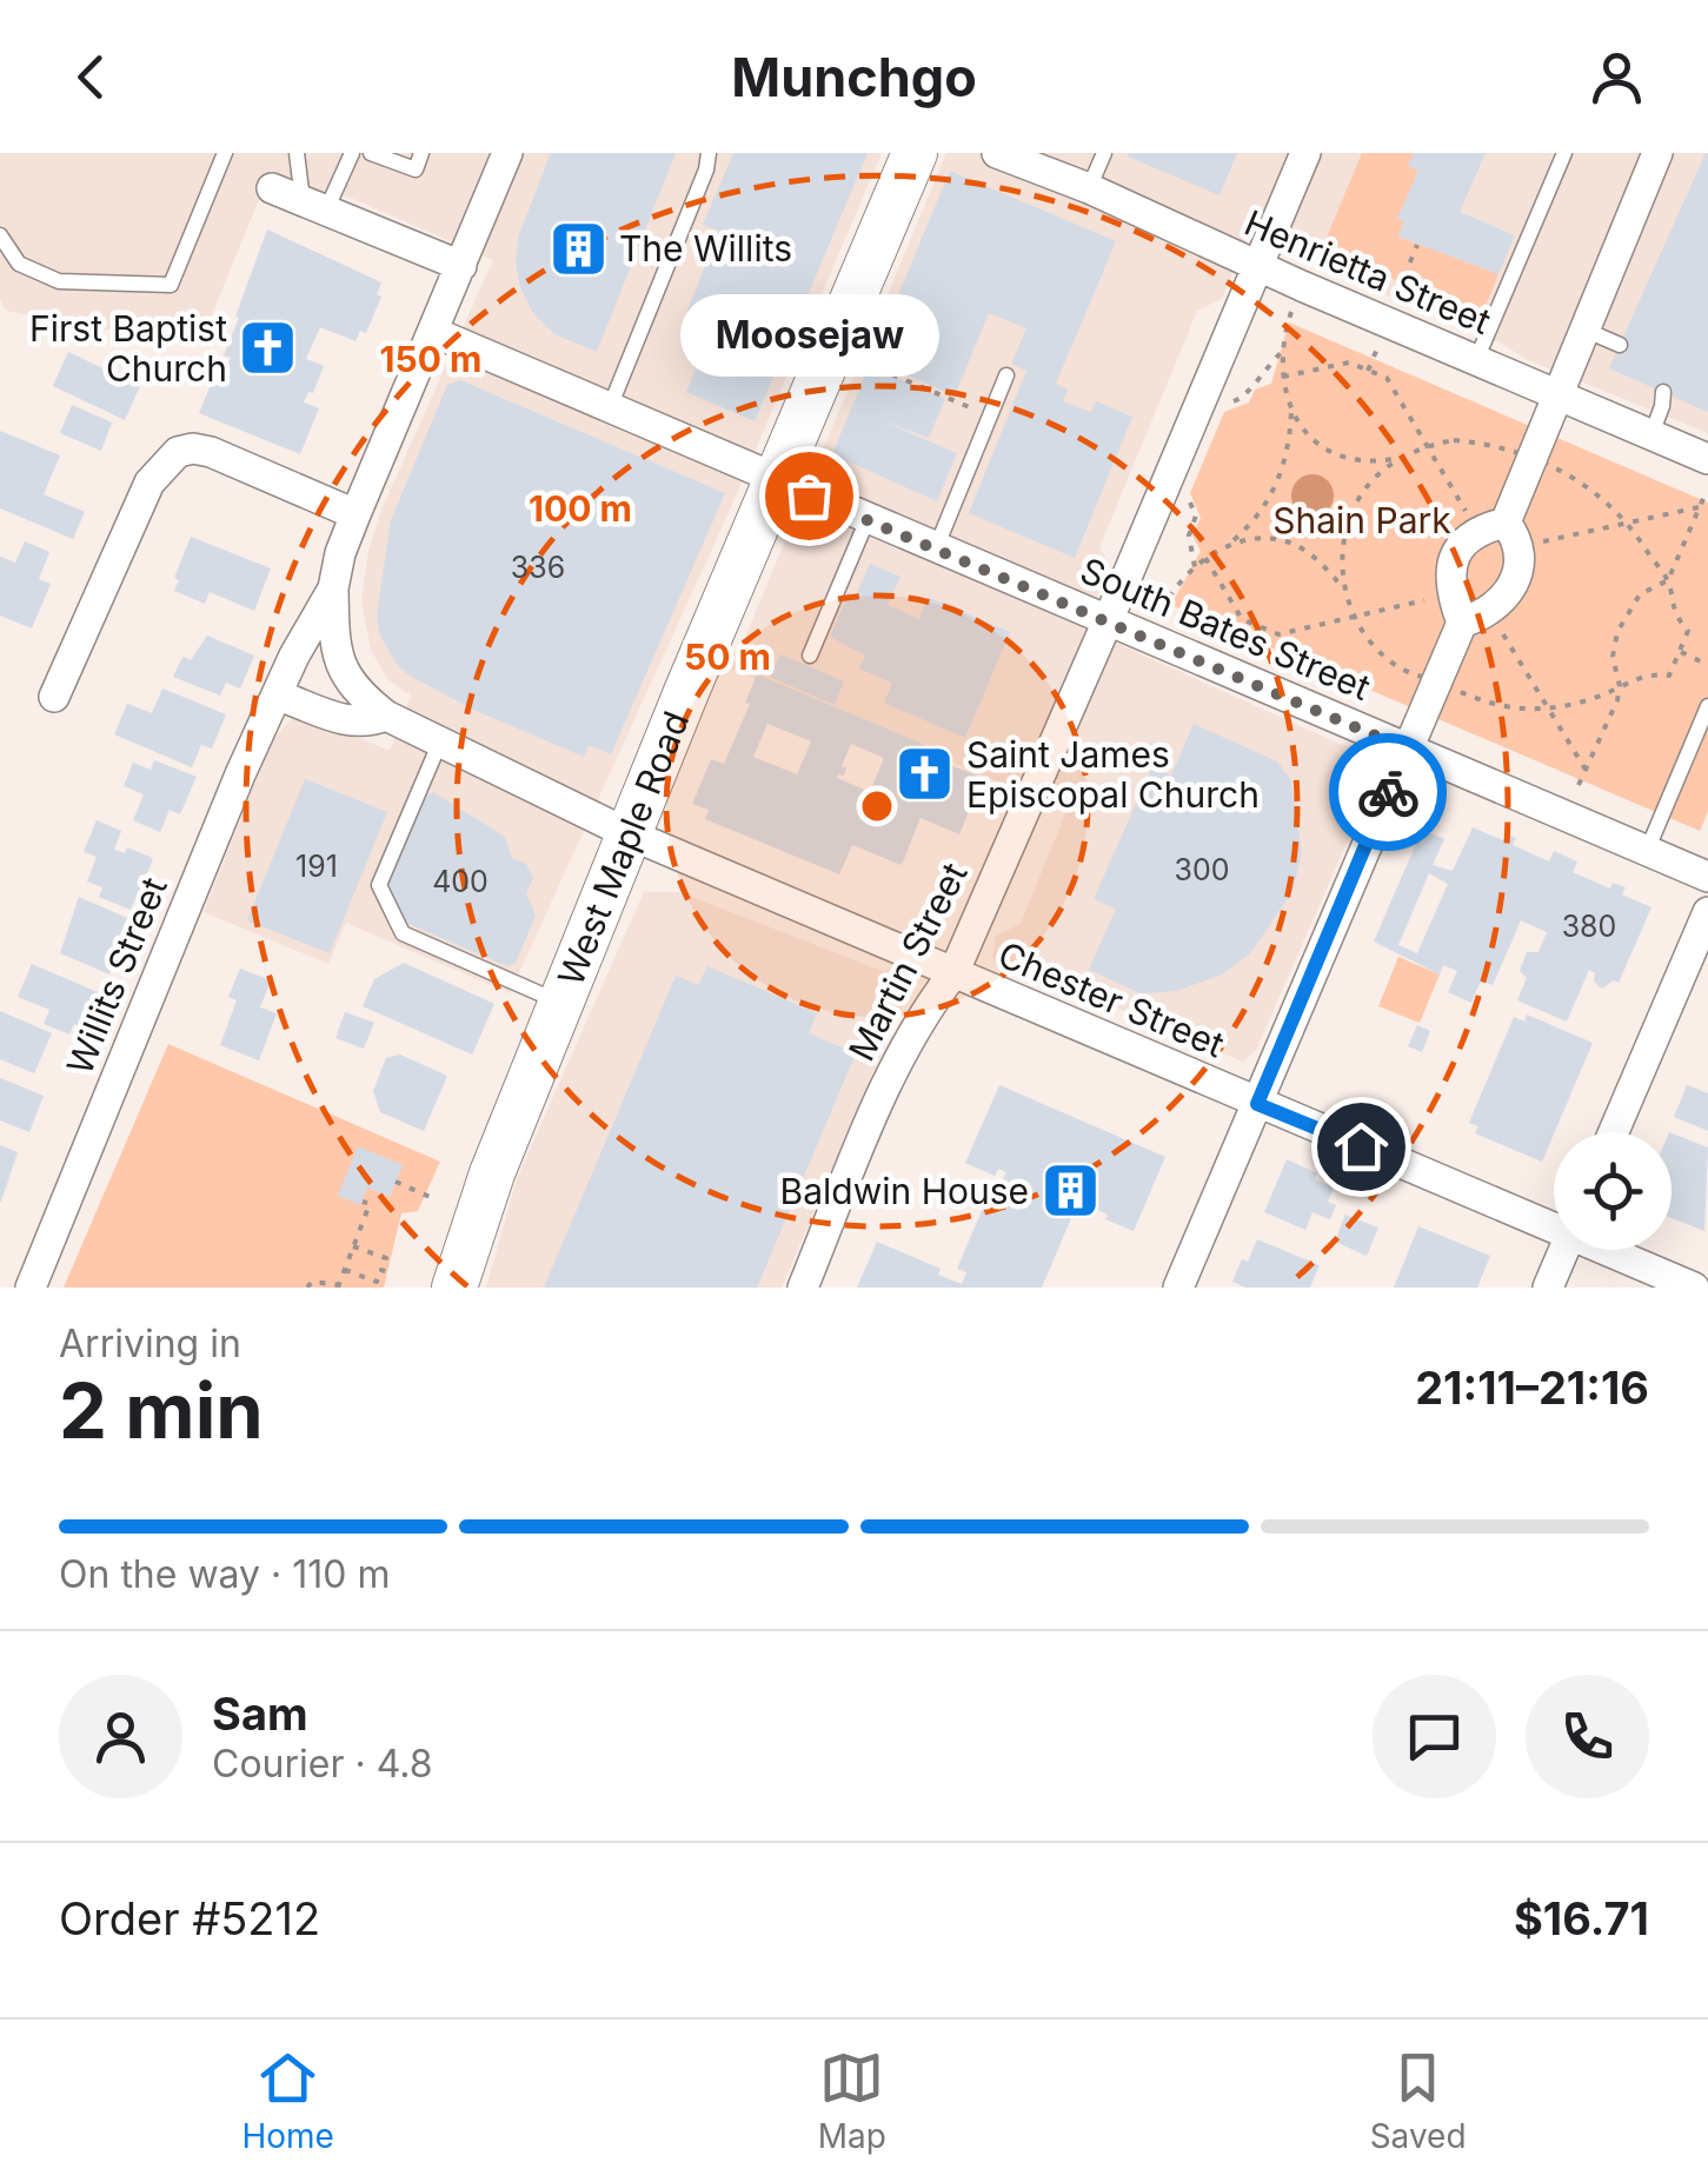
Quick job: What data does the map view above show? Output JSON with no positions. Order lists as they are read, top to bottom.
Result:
{
  "streets": {
    "main road": ["West Maple Road"],
    "street": [
      "Henrietta Street",
      "South Bates Street",
      "Martin Street",
      "Willits Street",
      "Chester Street"
    ]
  },
  "crossings": [
    ["Henrietta Street", "Martin Street"],
    ["South Bates Street", "West Maple Road"],
    ["South Bates Street", "Martin Street"],
    ["South Bates Street", "Willits Street"],
    ["West Maple Road", "Chester Street"],
    ["Martin Street", "Chester Street"]
  ],
  "parks": ["Shain Park"],
  "places": {
    "building": ["The Willits", "Baldwin House"],
    "church": ["First Baptist Church", "Saint James Episcopal Church"],
    "other": ["Moosejaw"]
  },
  "house_numbers": [
    "336",
    "191",
    "300",
    "400",
    "380"
  ],
  "page": {
    "header": "Munchgo",
    "bubble": "Moosejaw",
    "heading": ["2 min", "Arriving in", "21:11–21:16"],
    "panel": [
      "Sam",
      "Courier · 4.8",
      "Order #5212",
      "$16.71"
    ],
    "bar": "On the way · 110 m",
    "tabs": ["Home", "Map", "Saved"]
  },
  "rings": ["150 m", "100 m", "50 m"]
}
